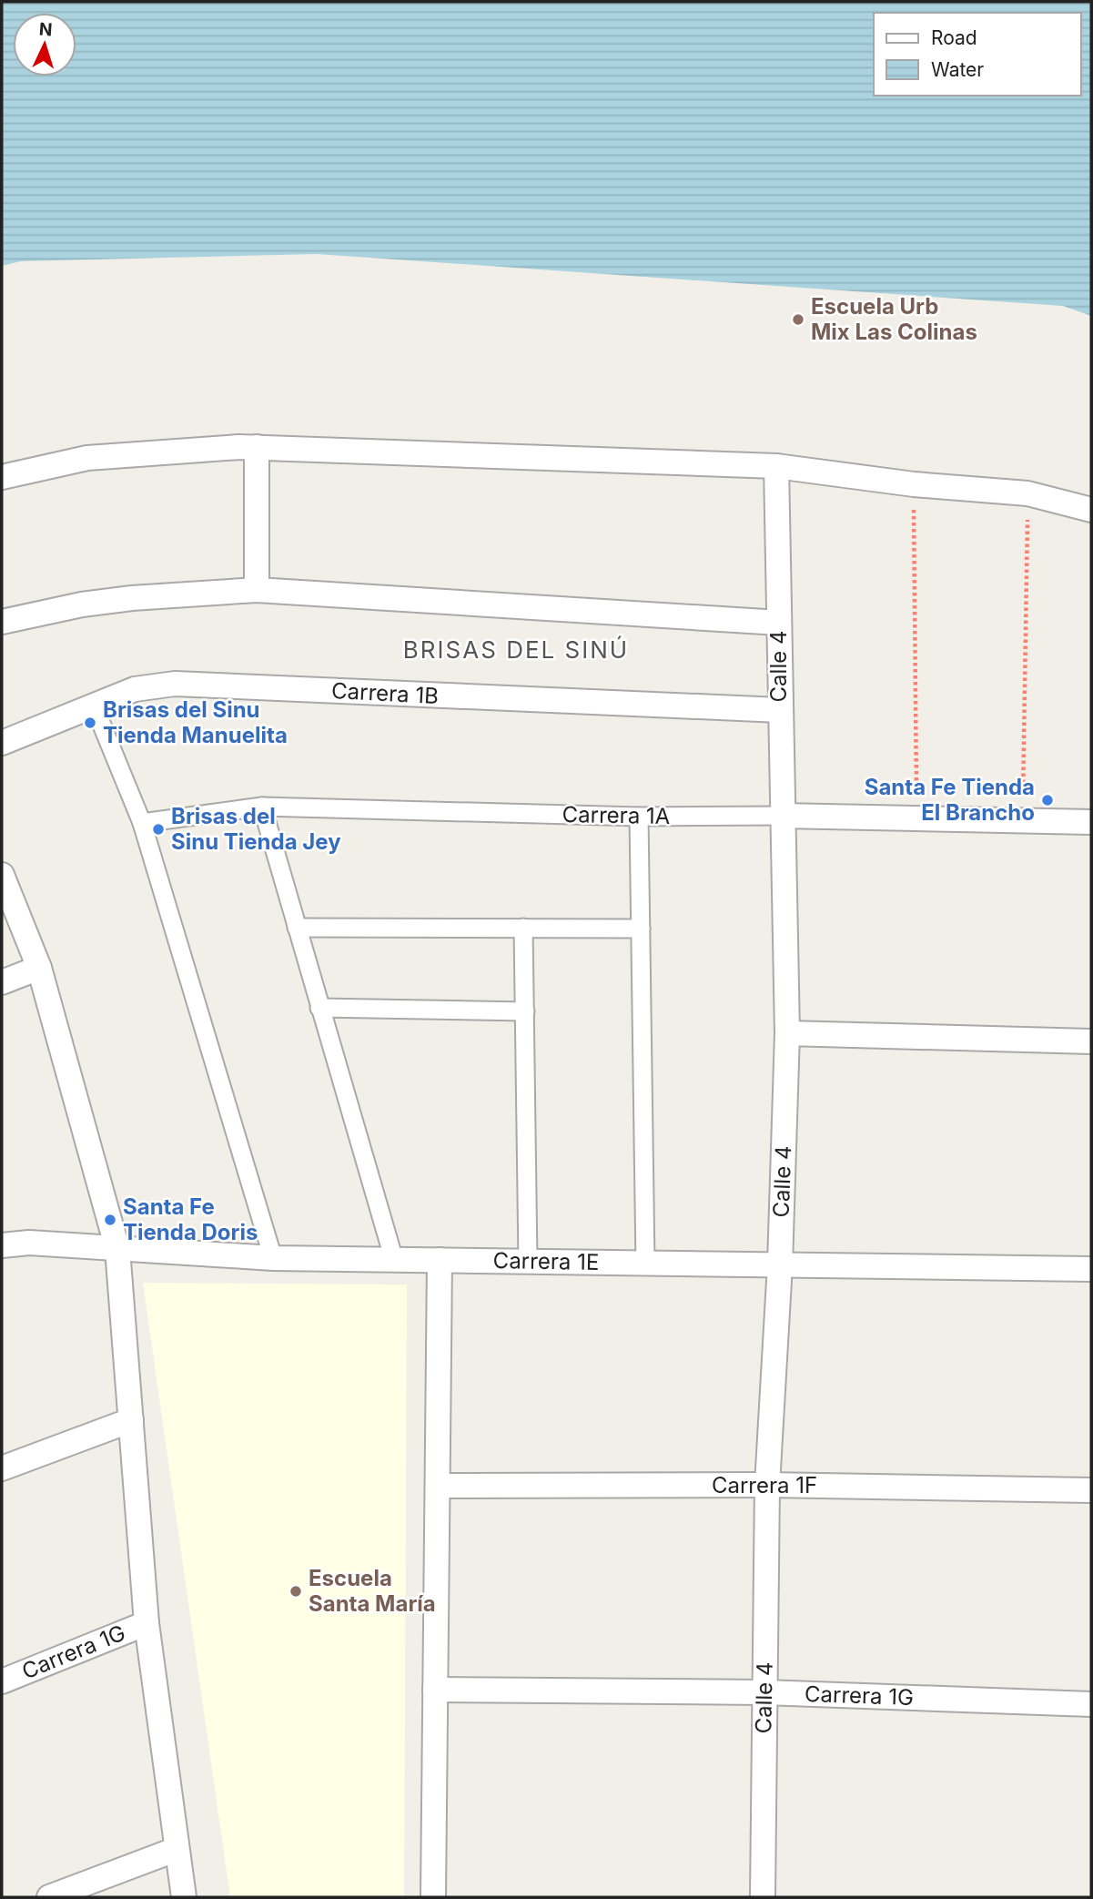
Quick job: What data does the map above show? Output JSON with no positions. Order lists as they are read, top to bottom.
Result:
{
  "streets": {
    "street": [
      "Calle 4",
      "Carrera 1B",
      "Carrera 1A",
      "Carrera 1E",
      "Carrera 1F",
      "Carrera 1G"
    ]
  },
  "crossings": [
    ["Calle 4", "Carrera 1B"],
    ["Calle 4", "Carrera 1A"],
    ["Calle 4", "Carrera 1E"],
    ["Calle 4", "Carrera 1F"],
    ["Calle 4", "Carrera 1G"]
  ],
  "districts": ["BRISAS DEL SINÚ"],
  "places": [
    "Escuela Urb Mix Las Colinas",
    "Brisas del Sinu Tienda Manuelita",
    "Santa Fe Tienda El Brancho",
    "Brisas del Sinu Tienda Jey",
    "Santa Fe Tienda Doris",
    "Escuela Santa María"
  ],
  "legend": ["Road", "Water"],
  "north": "top"
}
